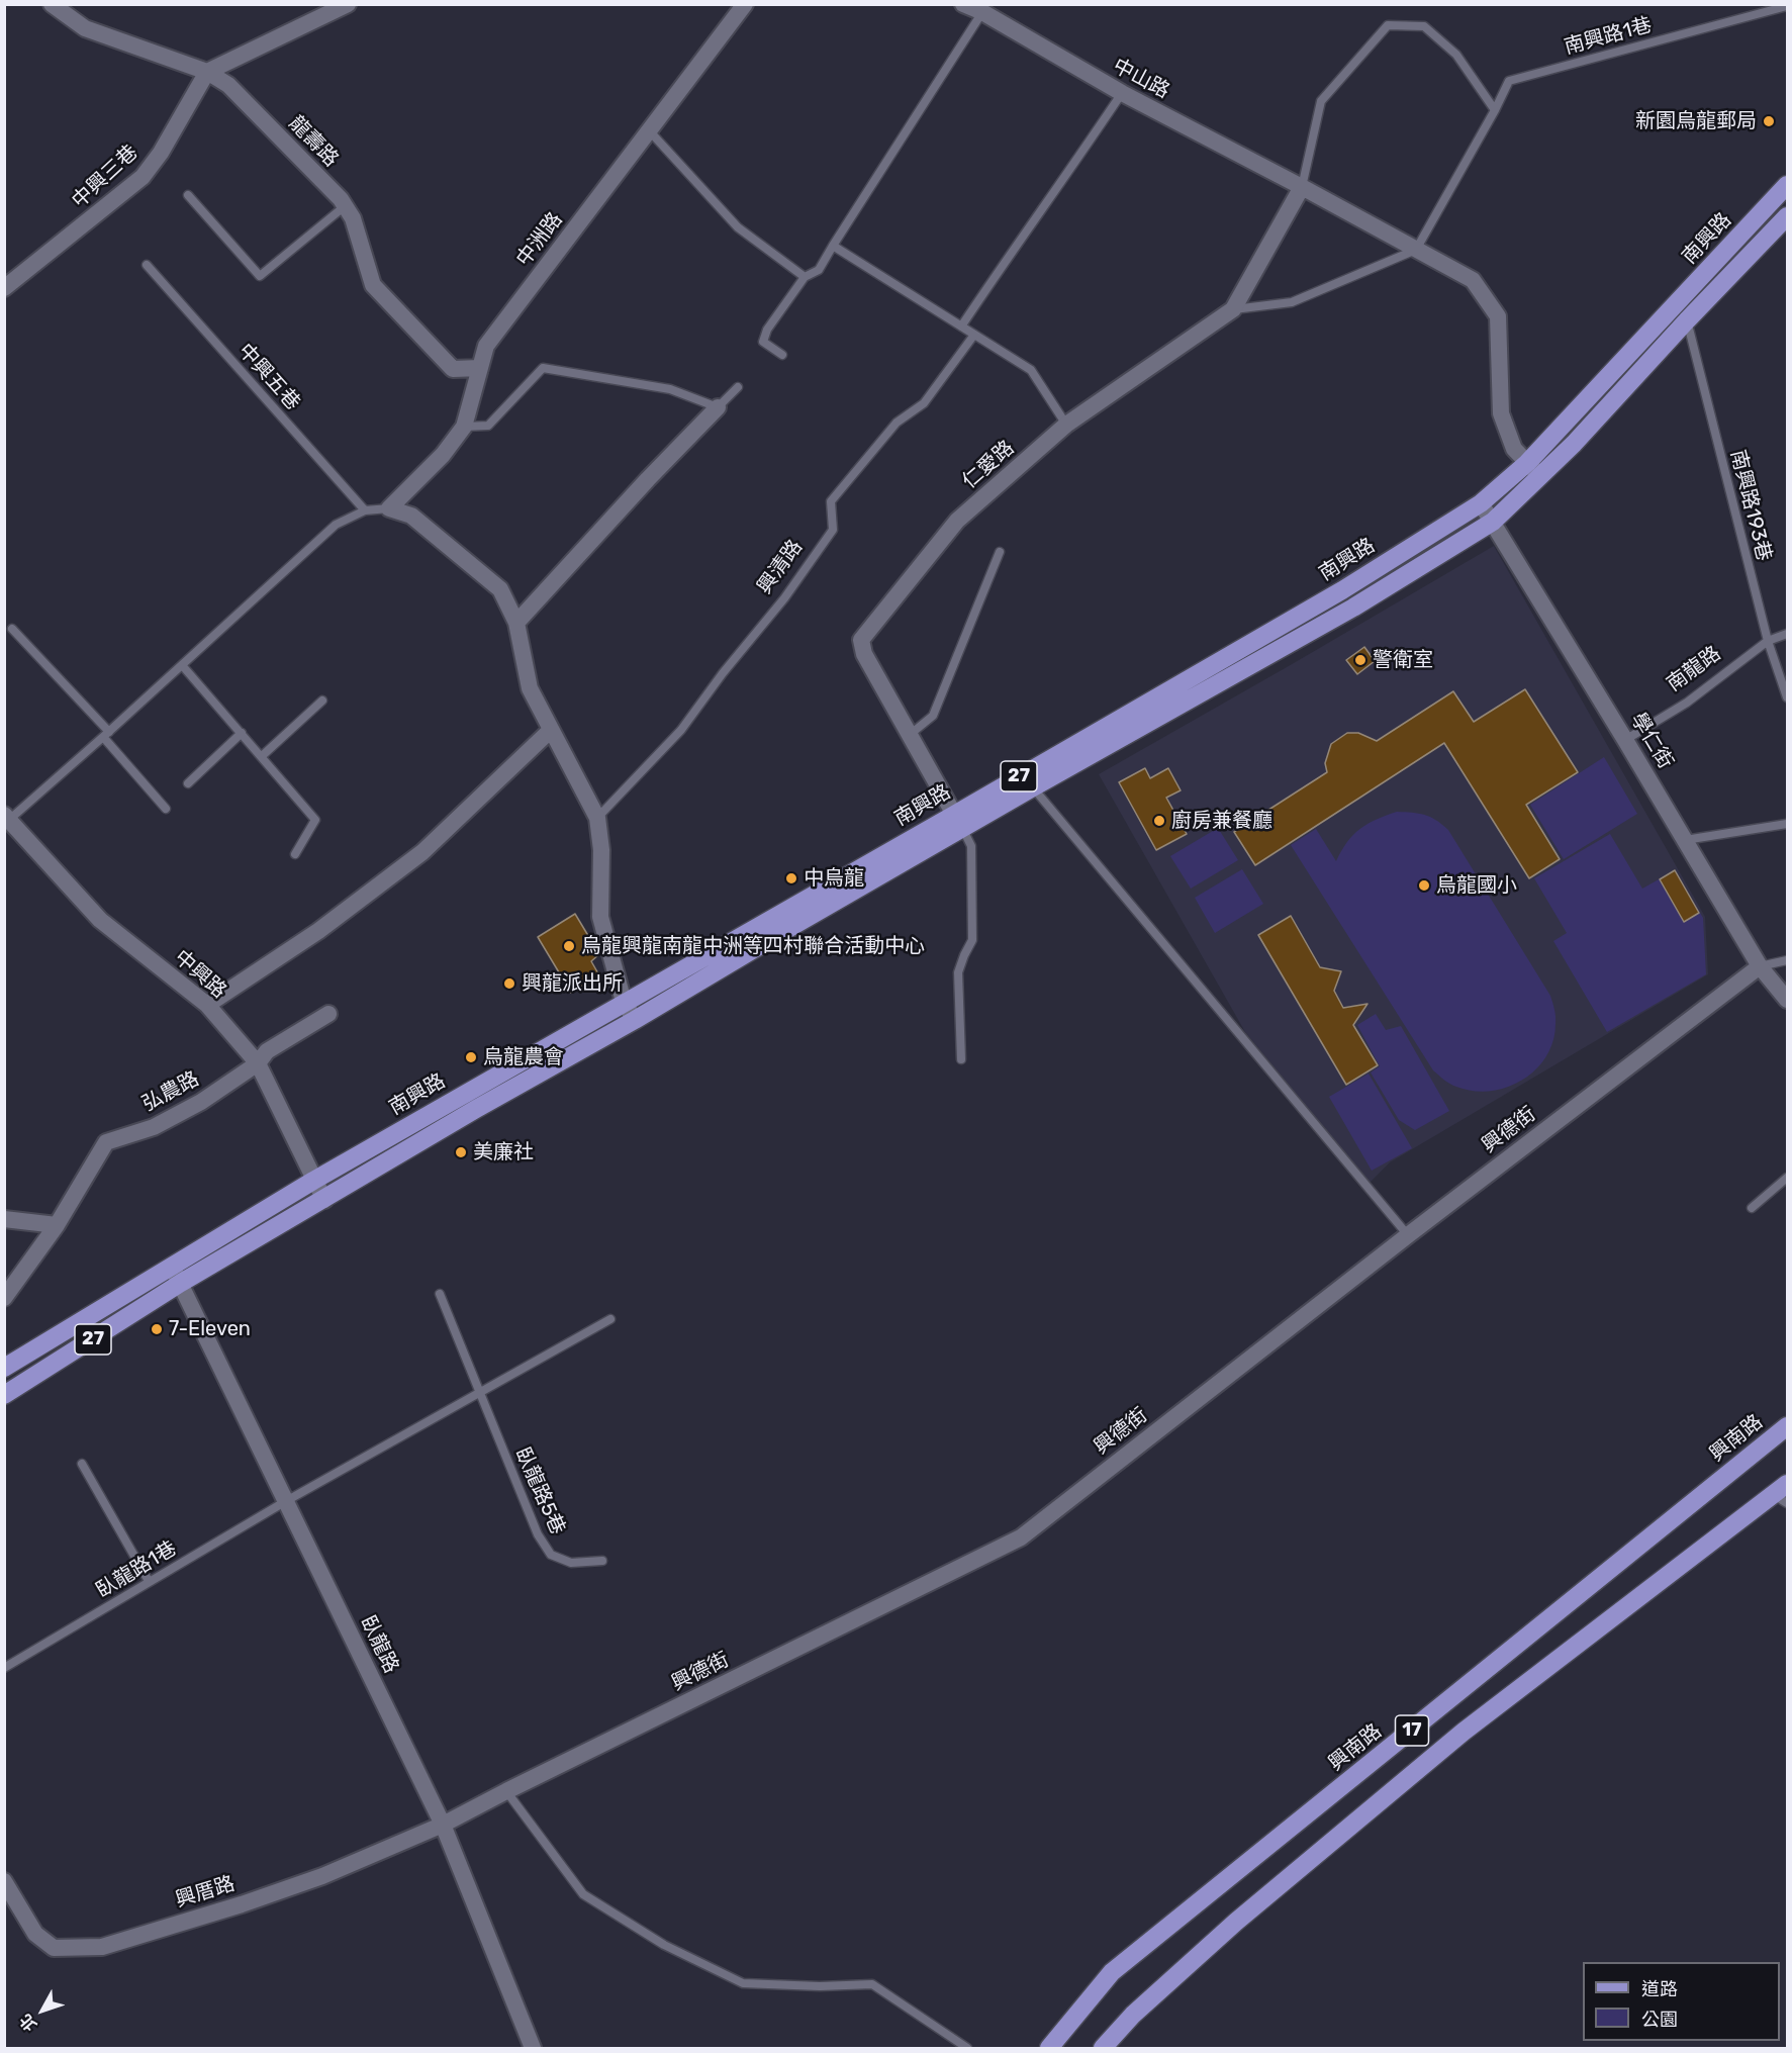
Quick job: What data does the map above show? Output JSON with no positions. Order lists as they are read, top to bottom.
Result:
{
  "streets": {
    "main road": [
      "南興路",
      "27",
      "興南路",
      "17"
    ],
    "street": [
      "中山路",
      "龍壽路",
      "中興三巷",
      "中洲路",
      "仁愛路",
      "學仁街",
      "中興路",
      "弘農路",
      "興德街",
      "臥龍路",
      "興厝路"
    ],
    "lane": [
      "南興路1巷",
      "中興五巷",
      "南興路193巷",
      "興清路",
      "南龍路",
      "臥龍路5巷",
      "臥龍路1巷"
    ]
  },
  "crossings": [
    ["中山路", "南興路"],
    ["中山路", "仁愛路"],
    ["龍壽路", "中興三巷"],
    ["龍壽路", "中洲路"],
    ["南興路", "仁愛路"],
    ["南興路", "南興路193巷"],
    ["南興路", "學仁街"],
    ["南興路", "中興路"],
    ["南興路", "臥龍路"],
    ["南興路193巷", "南龍路"],
    ["南龍路", "學仁街"],
    ["學仁街", "興德街"],
    ["中興路", "弘農路"],
    ["興德街", "臥龍路"],
    ["興德街", "興厝路"],
    ["臥龍路1巷", "臥龍路"],
    ["臥龍路", "興厝路"]
  ],
  "places": [
    "新園烏龍郵局",
    "警衛室",
    "廚房兼餐廳",
    "中烏龍",
    "烏龍國小",
    "烏龍興龍南龍中洲等四村聯合活動中心",
    "興龍派出所",
    "烏龍農會",
    "美廉社",
    "7-Eleven"
  ],
  "legend": ["道路", "公園"],
  "north": "bottom left"
}
